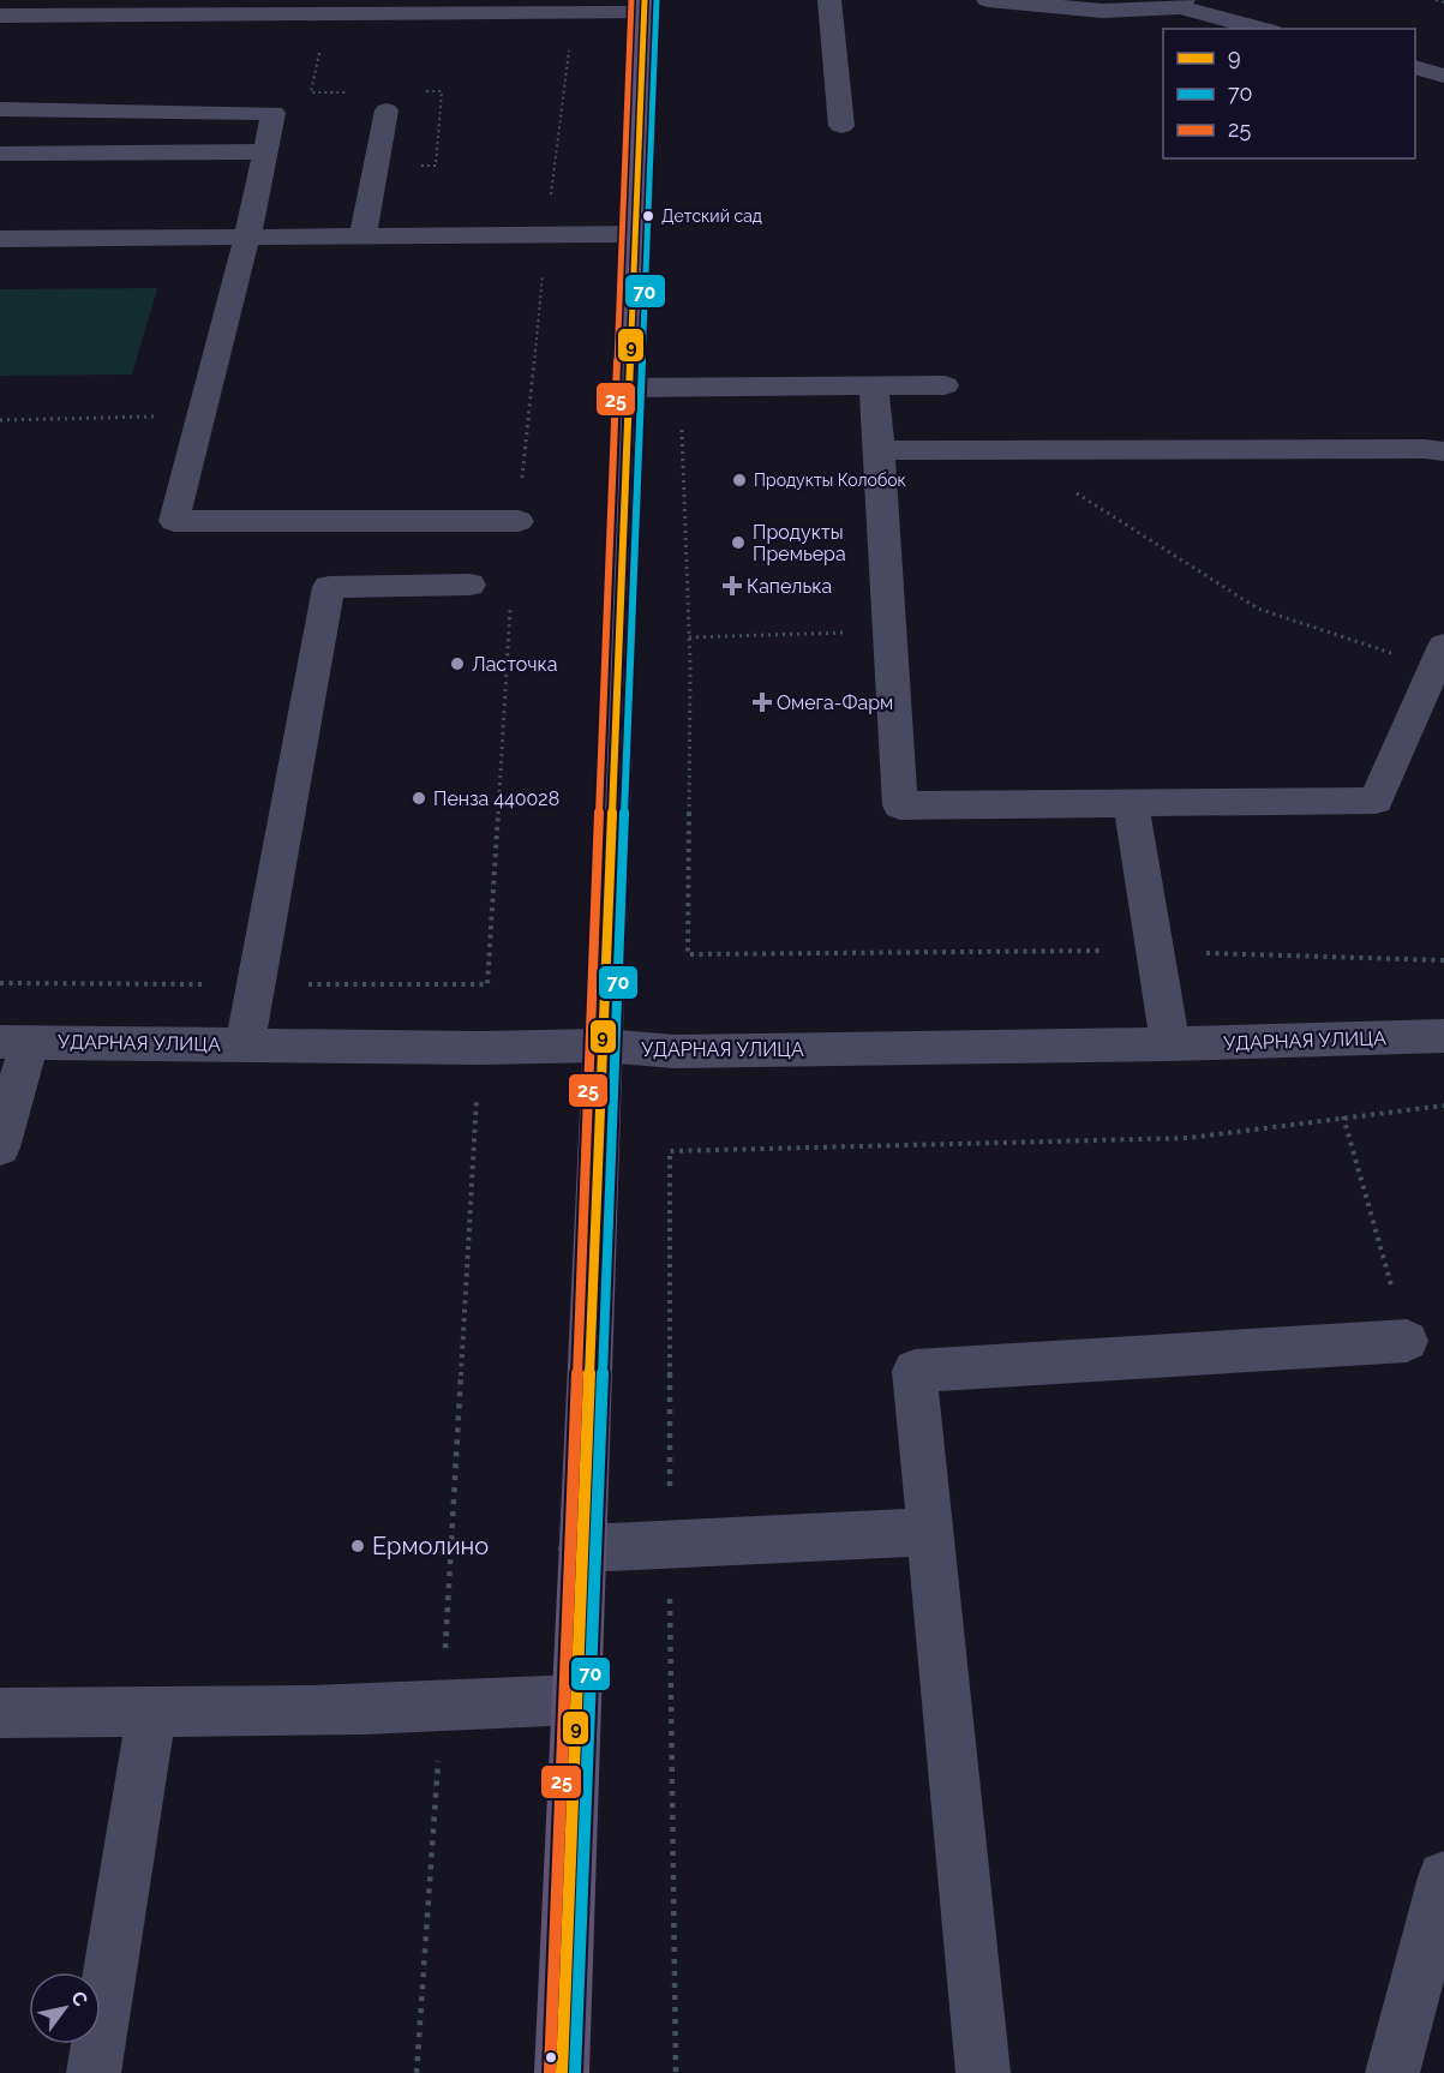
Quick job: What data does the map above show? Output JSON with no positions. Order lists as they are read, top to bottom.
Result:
{
  "streets": {
    "street": ["УДАРНАЯ УЛИЦА"]
  },
  "places": {
    "other": [
      "Детский сад",
      "Продукты Колобок",
      "Продукты Премьера",
      "Ласточка",
      "Пенза 440028",
      "Ермолино"
    ],
    "health": ["Капелька", "Омега-Фарм"]
  },
  "lines": ["transit line 9", "transit line 70", "transit line 25"],
  "legend": ["9", "70", "25"],
  "north": "top right"
}
